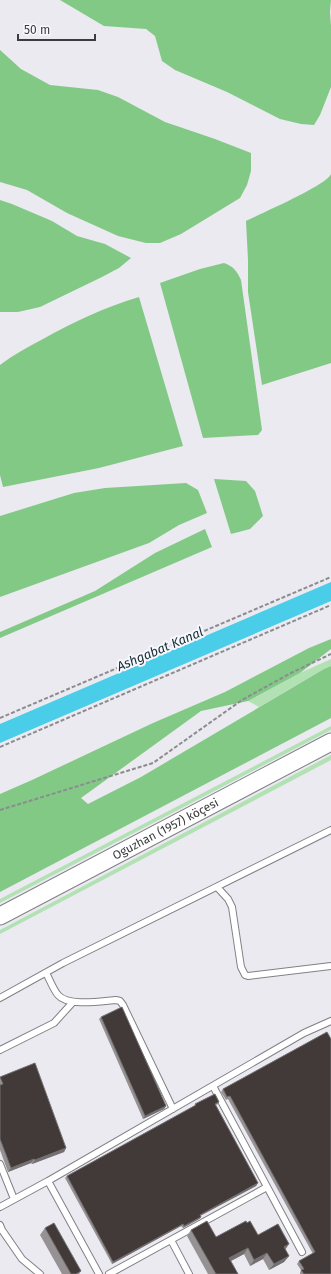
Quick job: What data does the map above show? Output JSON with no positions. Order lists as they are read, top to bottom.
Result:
{
  "streets": {
    "main road": ["Oguzhan (1957) köçesi"]
  },
  "water": ["Ashgabat Kanal"],
  "scale_bar": "50 m"
}
